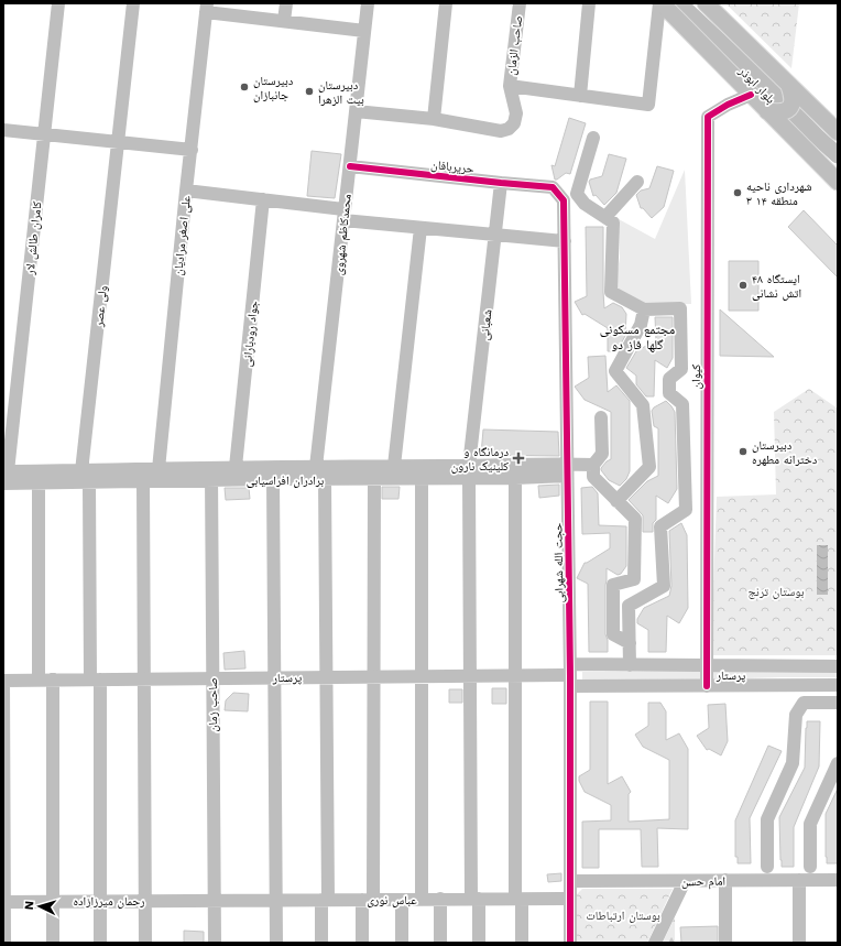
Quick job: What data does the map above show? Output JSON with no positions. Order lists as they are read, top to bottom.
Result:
{
  "streets": {
    "main road": ["بلوار ابوذر"],
    "street": [
      "صاحب الزمان",
      "حریربافان",
      "محمدکاظم شهروی",
      "علی اصغر مرادیان",
      "کامران طالش لار",
      "ولی عصر",
      "شعبانی",
      "جواد رودبارانی",
      "کیوان",
      "برادران افراسیابی",
      "حجت الله شهرابی",
      "پرستار",
      "صاحب زمان",
      "امام حسن",
      "عباس نوری",
      "رحمان میرزازاده"
    ]
  },
  "crossings": [
    ["بلوار ابوذر", "کیوان"],
    ["حریربافان", "محمدکاظم شهروی"],
    ["حریربافان", "شعبانی"],
    ["حریربافان", "حجت الله شهرابی"],
    ["محمدکاظم شهروی", "برادران افراسیابی"],
    ["علی اصغر مرادیان", "برادران افراسیابی"],
    ["کامران طالش لار", "برادران افراسیابی"],
    ["ولی عصر", "برادران افراسیابی"],
    ["شعبانی", "برادران افراسیابی"],
    ["شعبانی", "پرستار"],
    ["شعبانی", "عباس نوری"],
    ["جواد رودبارانی", "برادران افراسیابی"],
    ["کیوان", "پرستار"],
    ["برادران افراسیابی", "حجت الله شهرابی"],
    ["برادران افراسیابی", "صاحب زمان"],
    ["حجت الله شهرابی", "پرستار"],
    ["حجت الله شهرابی", "امام حسن"],
    ["حجت الله شهرابی", "عباس نوری"],
    ["پرستار", "صاحب زمان"],
    ["صاحب زمان", "عباس نوری"],
    ["صاحب زمان", "رحمان میرزازاده"],
    ["عباس نوری", "رحمان میرزازاده"]
  ],
  "districts": ["مجتمع مسکونی گلها فاز دو"],
  "parks": ["بوستان ترنج", "بوستان ارتباطات"],
  "places": {
    "other": [
      "دبیرستان جانبازان",
      "دبیرستان بیت الزهرا",
      "شهرداری ناحیه ۳ منطقه ۱۴",
      "ایستگاه ۴۸ اتش نشانی",
      "دبیرستان دخترانه مطهره"
    ],
    "health": ["درمانگاه و کلینیک نارون"]
  },
  "north": "left"
}
